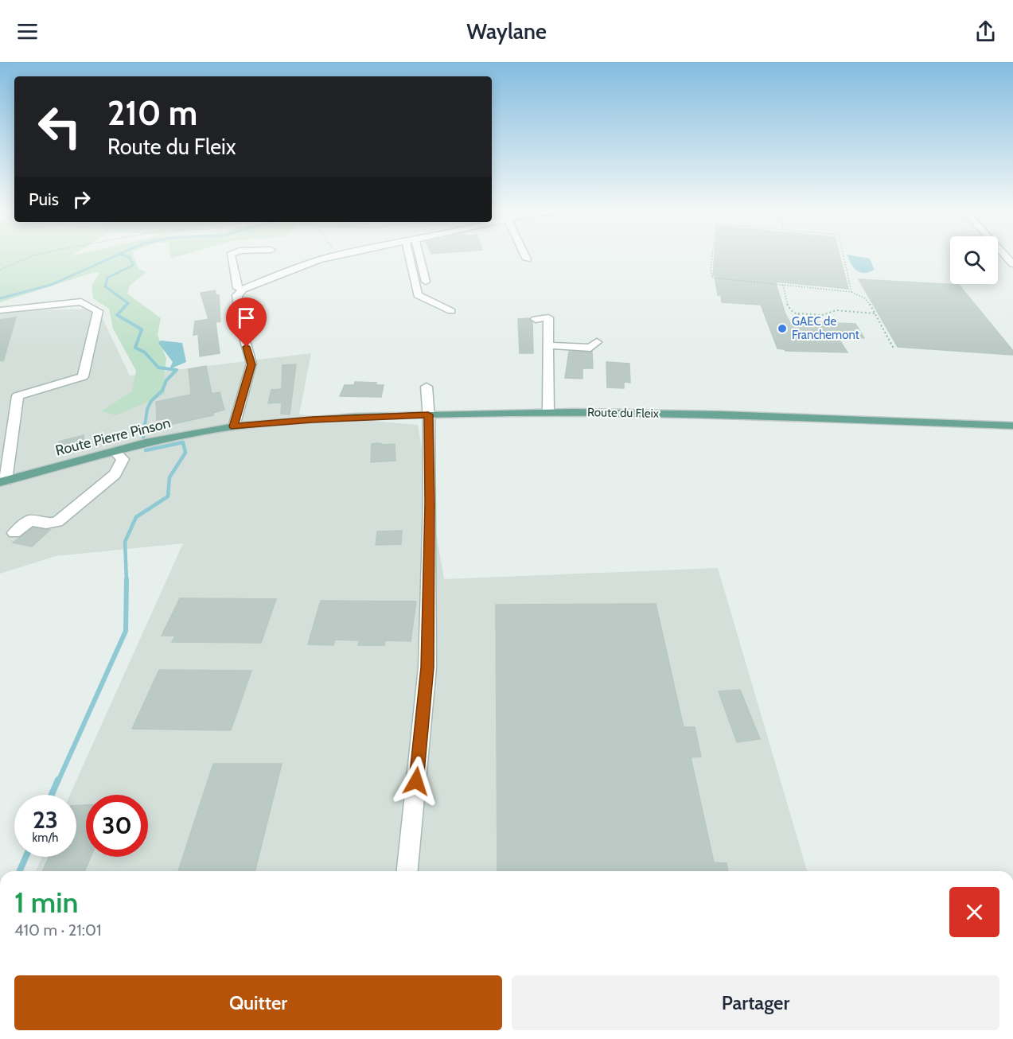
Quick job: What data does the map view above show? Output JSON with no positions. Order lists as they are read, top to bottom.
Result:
{
  "streets": {
    "main road": ["Route du Fleix", "Route Pierre Pinson"]
  },
  "crossings": [
    ["Route du Fleix", "Route Pierre Pinson"]
  ],
  "places": ["GAEC de Franchemont"],
  "page": {
    "header": "Waylane",
    "turn": ["210 m", "Route du Fleix"],
    "then": "Puis",
    "speed": "23 km/h",
    "limit": "30",
    "heading": ["1 min", "410 m · 21:01"],
    "buttons": ["Quitter", "Partager"]
  }
}
